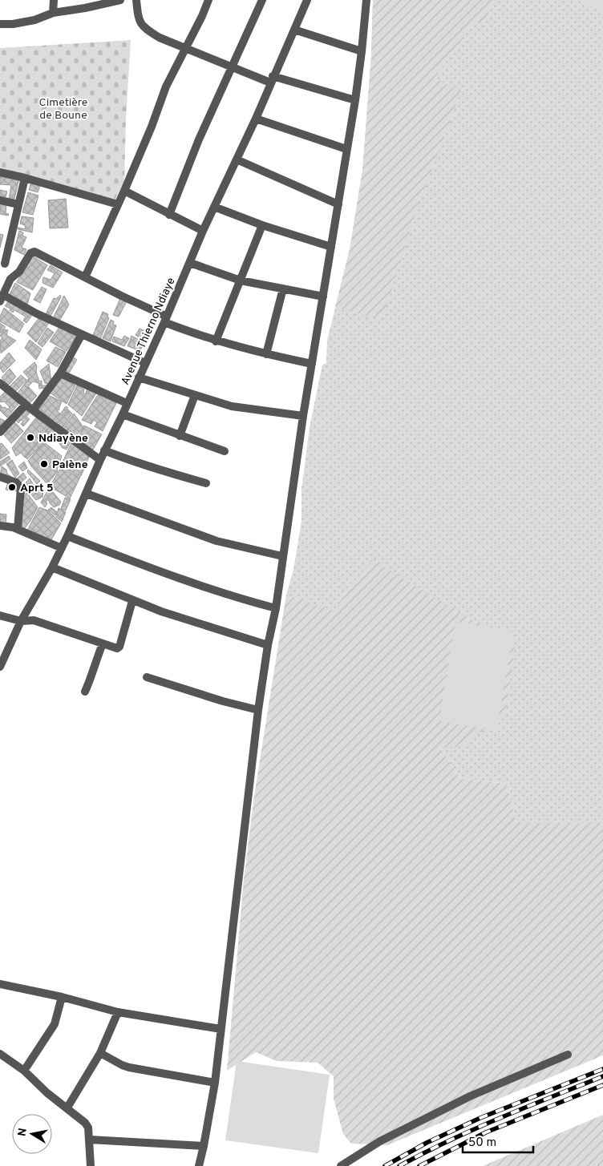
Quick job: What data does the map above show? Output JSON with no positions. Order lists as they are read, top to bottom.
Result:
{
  "streets": {
    "street": ["Avenue Thierno Ndiaye"]
  },
  "parks": ["Cimetière de Boune"],
  "places": ["Ndiayène", "Palène", "Aprt 5"],
  "scale_bar": "50 m",
  "north": "left"
}
